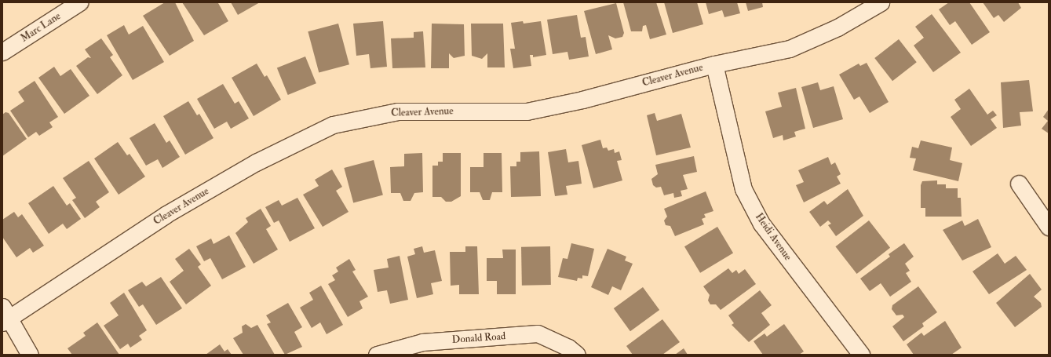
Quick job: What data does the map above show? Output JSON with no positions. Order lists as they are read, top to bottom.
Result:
{
  "streets": {
    "street": [
      "Marc Lane",
      "Cleaver Avenue",
      "Heidi Avenue",
      "Donald Road"
    ]
  },
  "crossings": [
    ["Cleaver Avenue", "Heidi Avenue"]
  ]
}
